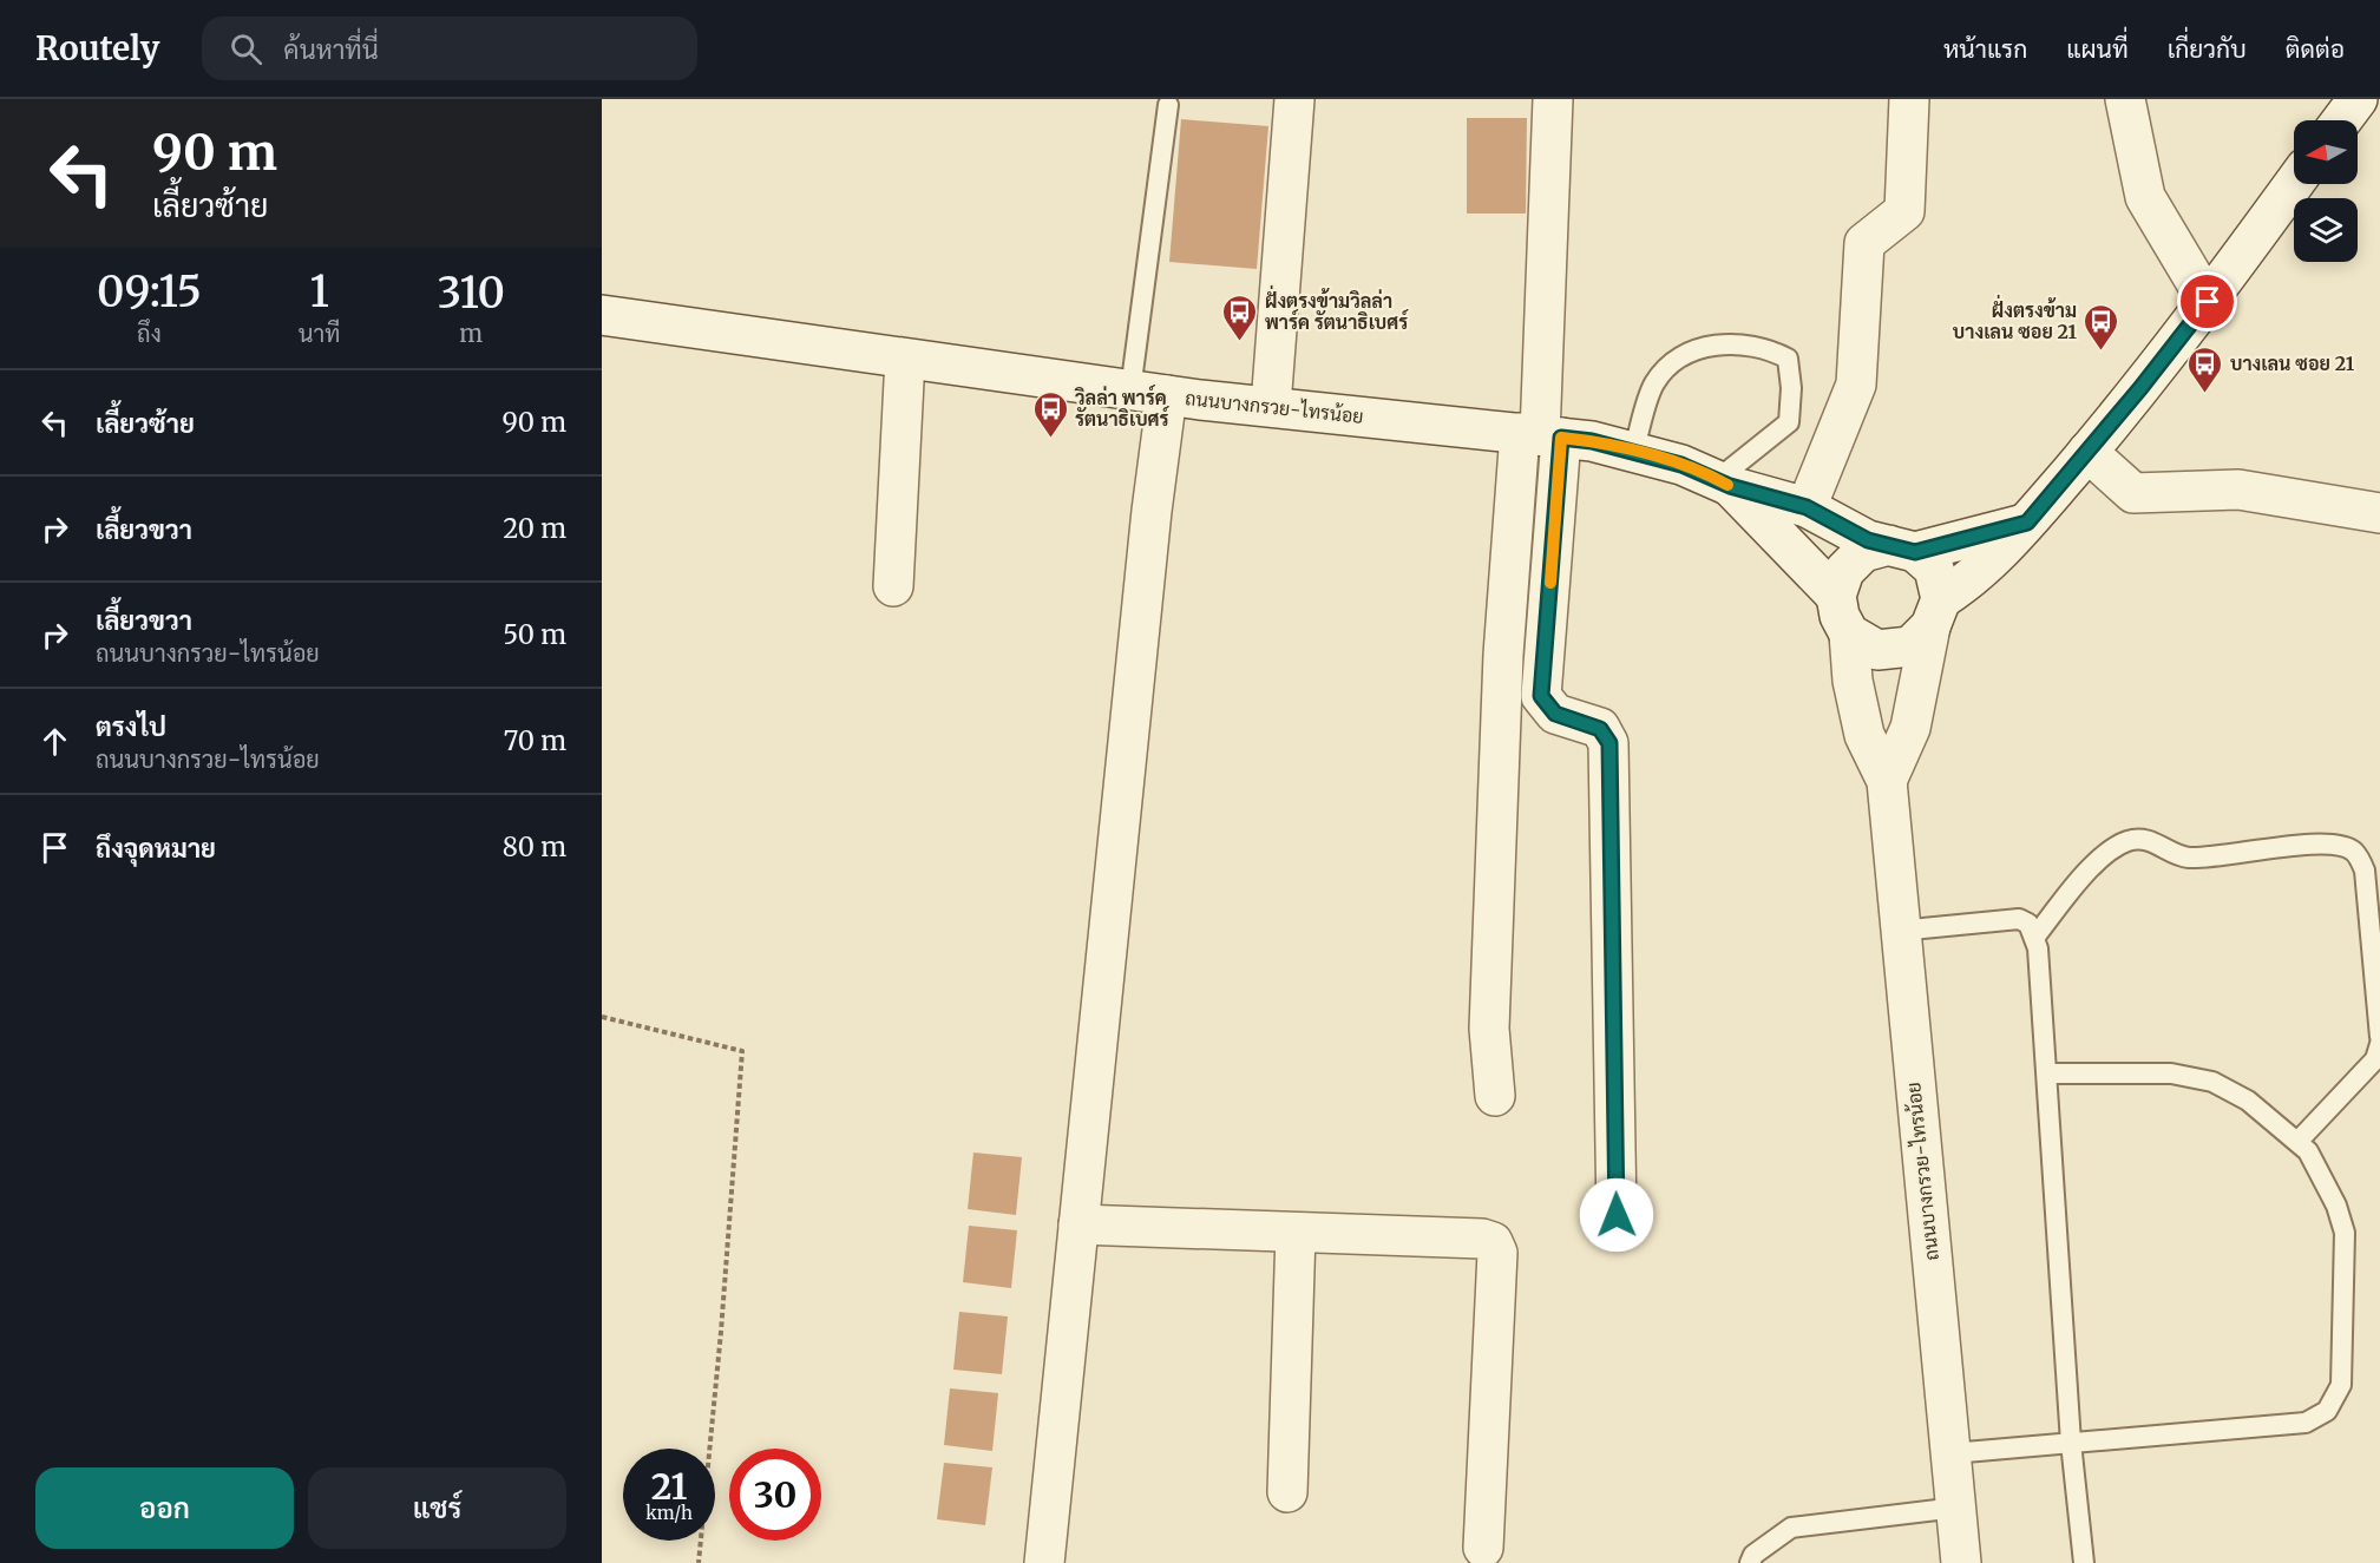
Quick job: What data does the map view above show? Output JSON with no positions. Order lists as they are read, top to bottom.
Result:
{
  "streets": {
    "street": ["ถนนบางกรวย-ไทรน้อย"]
  },
  "places": {
    "bus stop": [
      "ฝั่งตรงข้ามวิลล่า พาร์ค รัตนาธิเบศร์",
      "ฝั่งตรงข้าม บางเลน ซอย 21",
      "บางเลน ซอย 21",
      "วิลล่า พาร์ค รัตนาธิเบศร์"
    ]
  },
  "north": "left",
  "page": {
    "header": "Routely",
    "search": "ค้นหาที่นี่",
    "nav": [
      "หน้าแรก",
      "แผนที่",
      "เกี่ยวกับ",
      "ติดต่อ"
    ],
    "turn": ["90 m", "เลี้ยวซ้าย"],
    "eta": [
      "09:15",
      "ถึง",
      "1",
      "นาที",
      "310",
      "m"
    ],
    "list": [
      {
        "name": "เลี้ยวซ้าย",
        "value": "90 m"
      },
      {
        "name": "เลี้ยวขวา",
        "value": "20 m"
      },
      {
        "name": "เลี้ยวขวา",
        "note": "ถนนบางกรวย-ไทรน้อย",
        "value": "50 m"
      },
      {
        "name": "ตรงไป",
        "note": "ถนนบางกรวย-ไทรน้อย",
        "value": "70 m"
      },
      {
        "name": "ถึงจุดหมาย",
        "value": "80 m"
      }
    ],
    "speed": "21 km/h",
    "limit": "30",
    "buttons": ["ออก", "แชร์"]
  }
}
